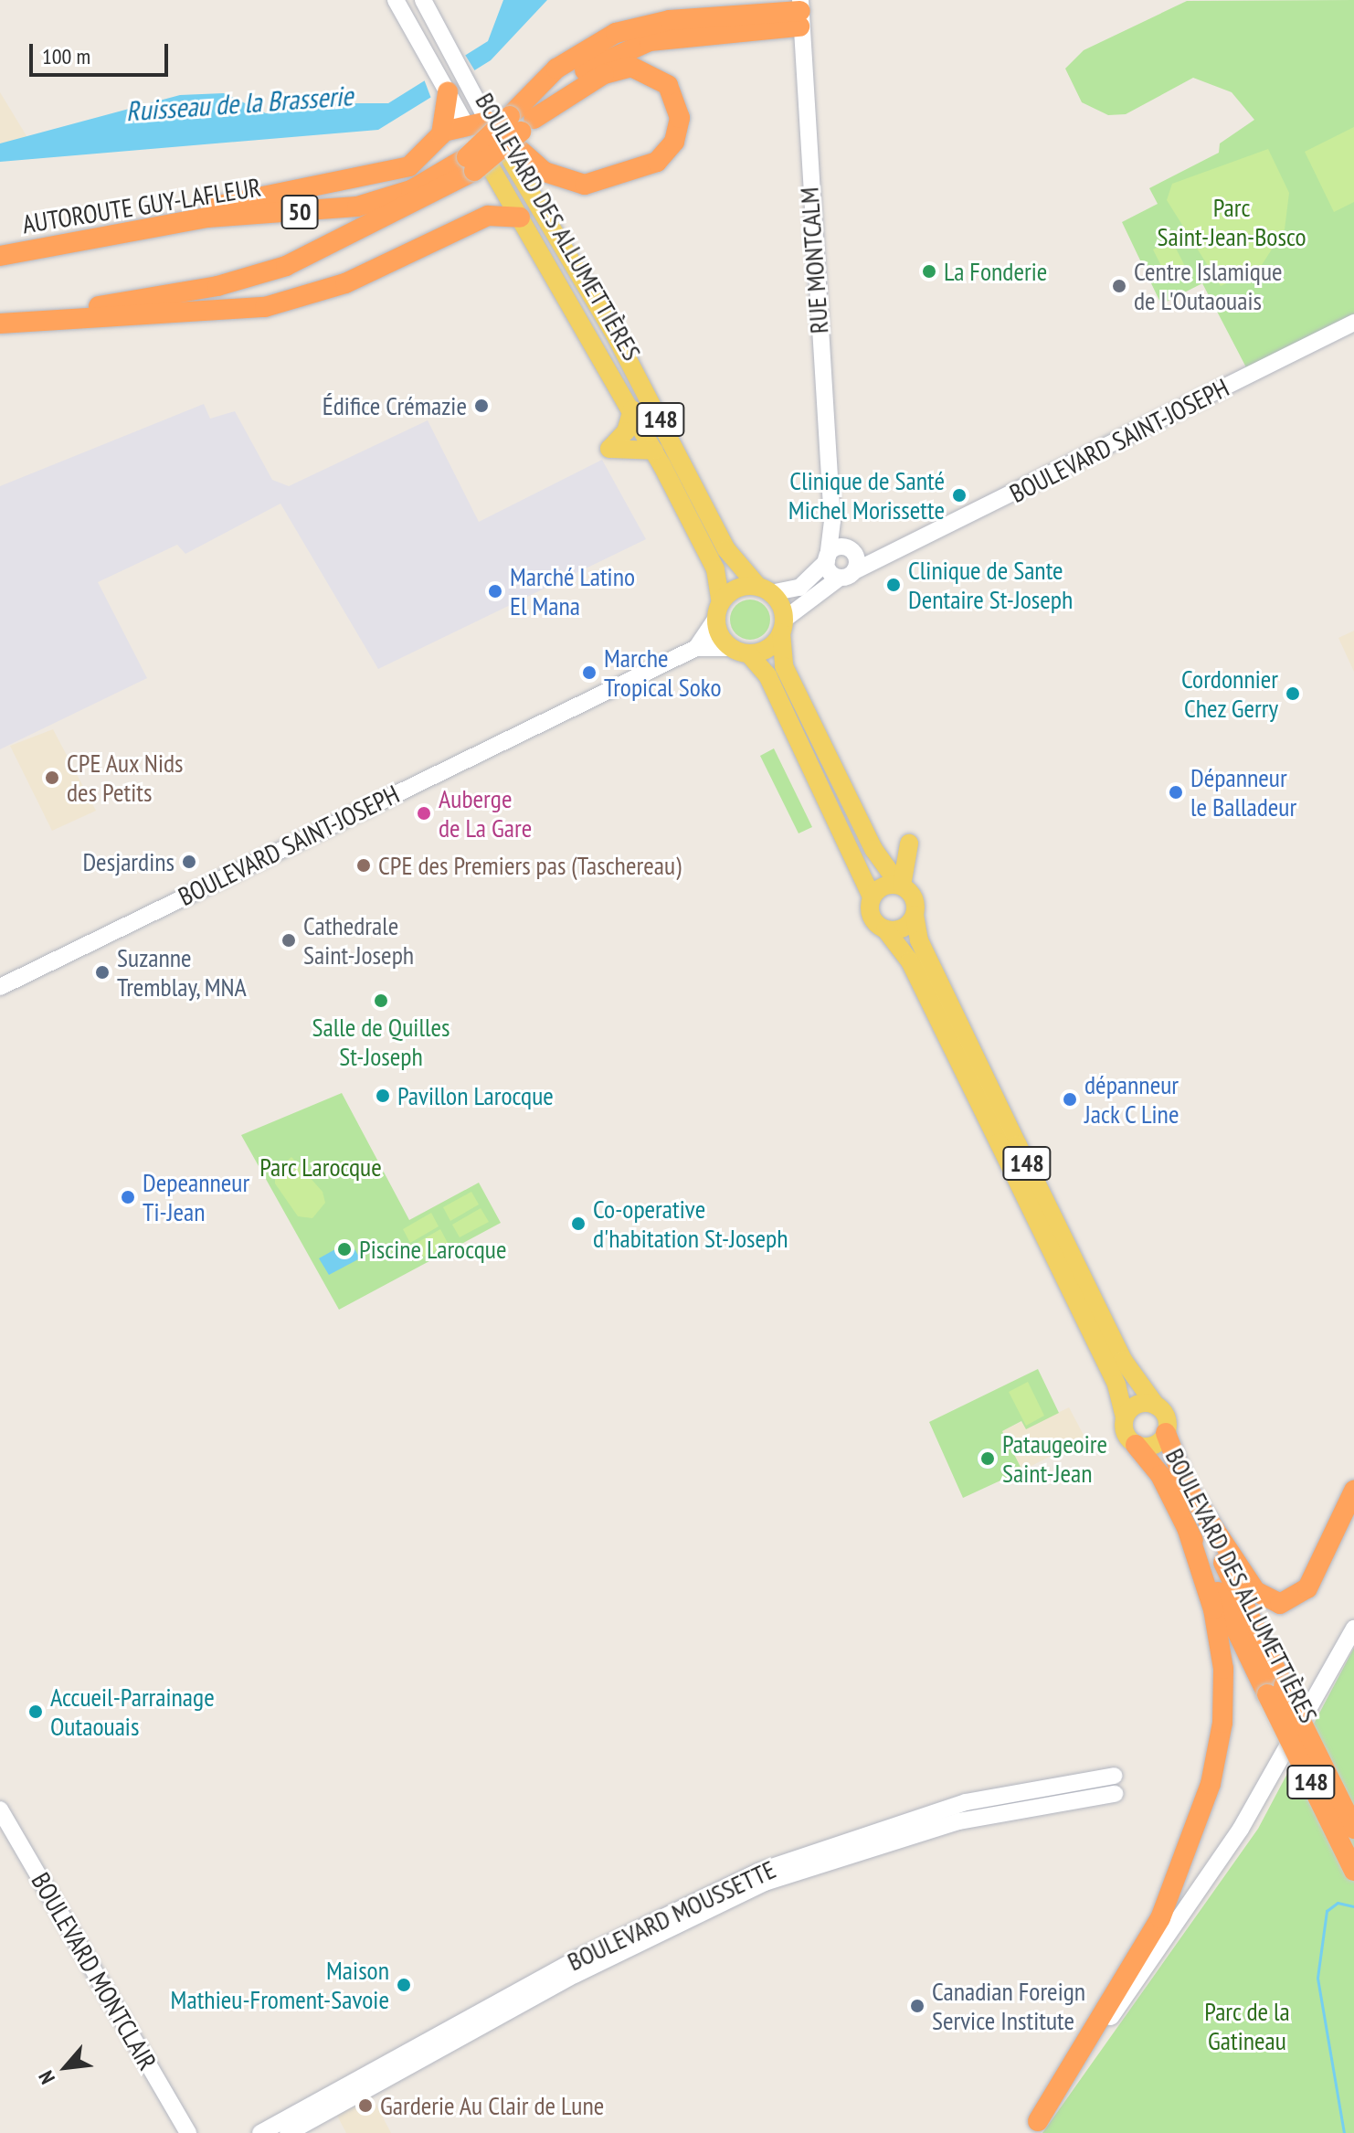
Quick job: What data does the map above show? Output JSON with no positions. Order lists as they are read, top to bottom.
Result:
{
  "streets": {
    "highway": [
      "AUTOROUTE GUY-LAFLEUR",
      "50",
      "BOULEVARD DES ALLUMETTIÈRES",
      "148"
    ],
    "street": [
      "RUE MONTCALM",
      "BOULEVARD SAINT-JOSEPH",
      "BOULEVARD MOUSSETTE",
      "BOULEVARD MONTCLAIR"
    ]
  },
  "crossings": [
    ["AUTOROUTE GUY-LAFLEUR", "RUE MONTCALM"],
    ["BOULEVARD DES ALLUMETTIÈRES", "148"],
    ["BOULEVARD DES ALLUMETTIÈRES", "BOULEVARD SAINT-JOSEPH"]
  ],
  "water": ["Ruisseau de la Brasserie"],
  "parks": ["Parc Saint-Jean-Bosco", "Parc Larocque", "Parc de la Gatineau"],
  "places": [
    "La Fonderie",
    "Centre Islamique de L'Outaouais",
    "Édifice Crémazie",
    "Clinique de Santé Michel Morissette",
    "Clinique de Sante Dentaire St-Joseph",
    "Marché Latino El Mana",
    "Marche Tropical Soko",
    "Cordonnier Chez Gerry",
    "CPE Aux Nids des Petits",
    "Dépanneur le Balladeur",
    "Auberge de La Gare",
    "Desjardins",
    "CPE des Premiers pas (Taschereau)",
    "Cathedrale Saint-Joseph",
    "Suzanne Tremblay, MNA",
    "Salle de Quilles St-Joseph",
    "Pavillon Larocque",
    "dépanneur Jack C Line",
    "Depeanneur Ti-Jean",
    "Co-operative d'habitation St-Joseph",
    "Piscine Larocque",
    "Pataugeoire Saint-Jean",
    "Accueil-Parrainage Outaouais",
    "Maison Mathieu-Froment-Savoie",
    "Canadian Foreign Service Institute",
    "Garderie Au Clair de Lune"
  ],
  "scale_bar": "100 m",
  "north": "bottom left"
}
